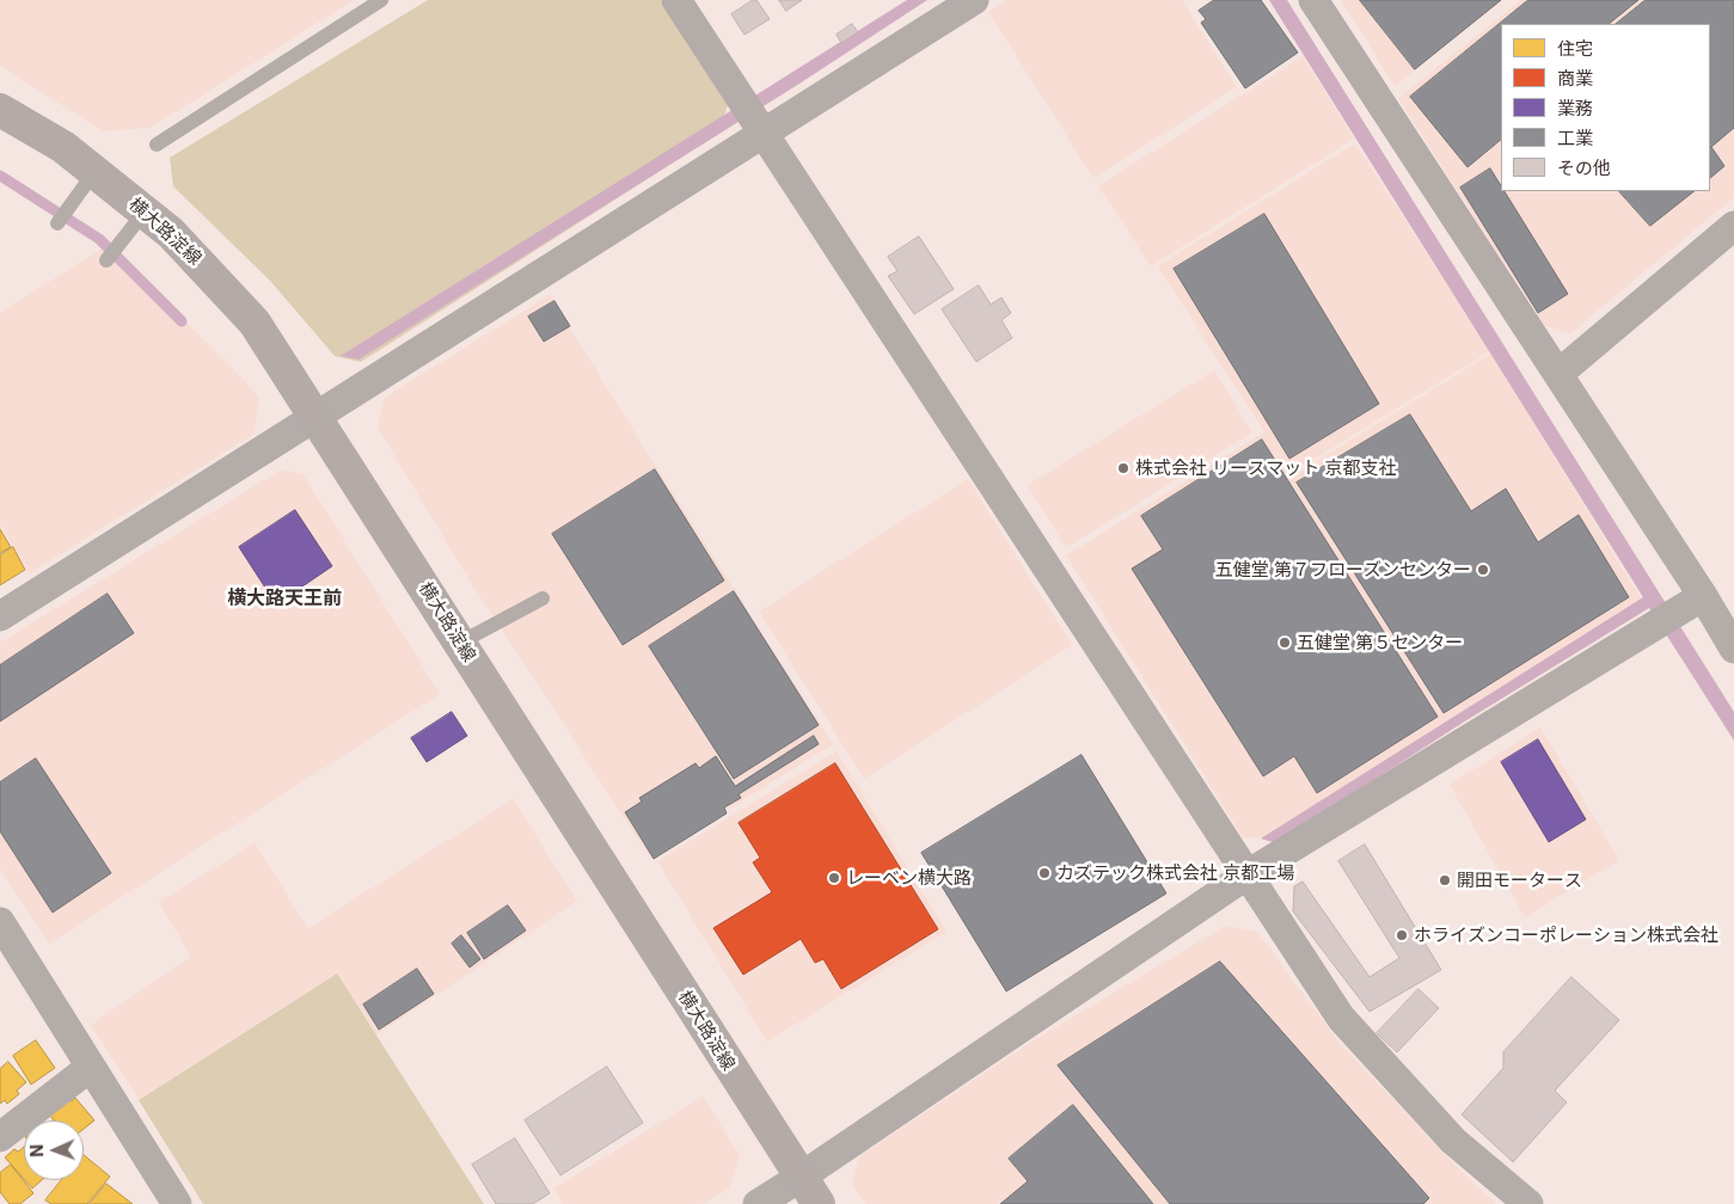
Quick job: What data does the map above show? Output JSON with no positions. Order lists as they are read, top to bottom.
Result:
{
  "streets": {
    "street": ["横大路淀線"]
  },
  "districts": ["横大路天王前"],
  "places": [
    "株式会社 リースマット 京都支社",
    "五健堂 第７フローズンセンター",
    "五健堂 第５センター",
    "カズテック株式会社 京都工場",
    "レーベン横大路",
    "開田モータース",
    "ホライズンコーポレーション株式会社"
  ],
  "legend": [
    "住宅",
    "商業",
    "業務",
    "工業",
    "その他"
  ],
  "north": "left"
}
